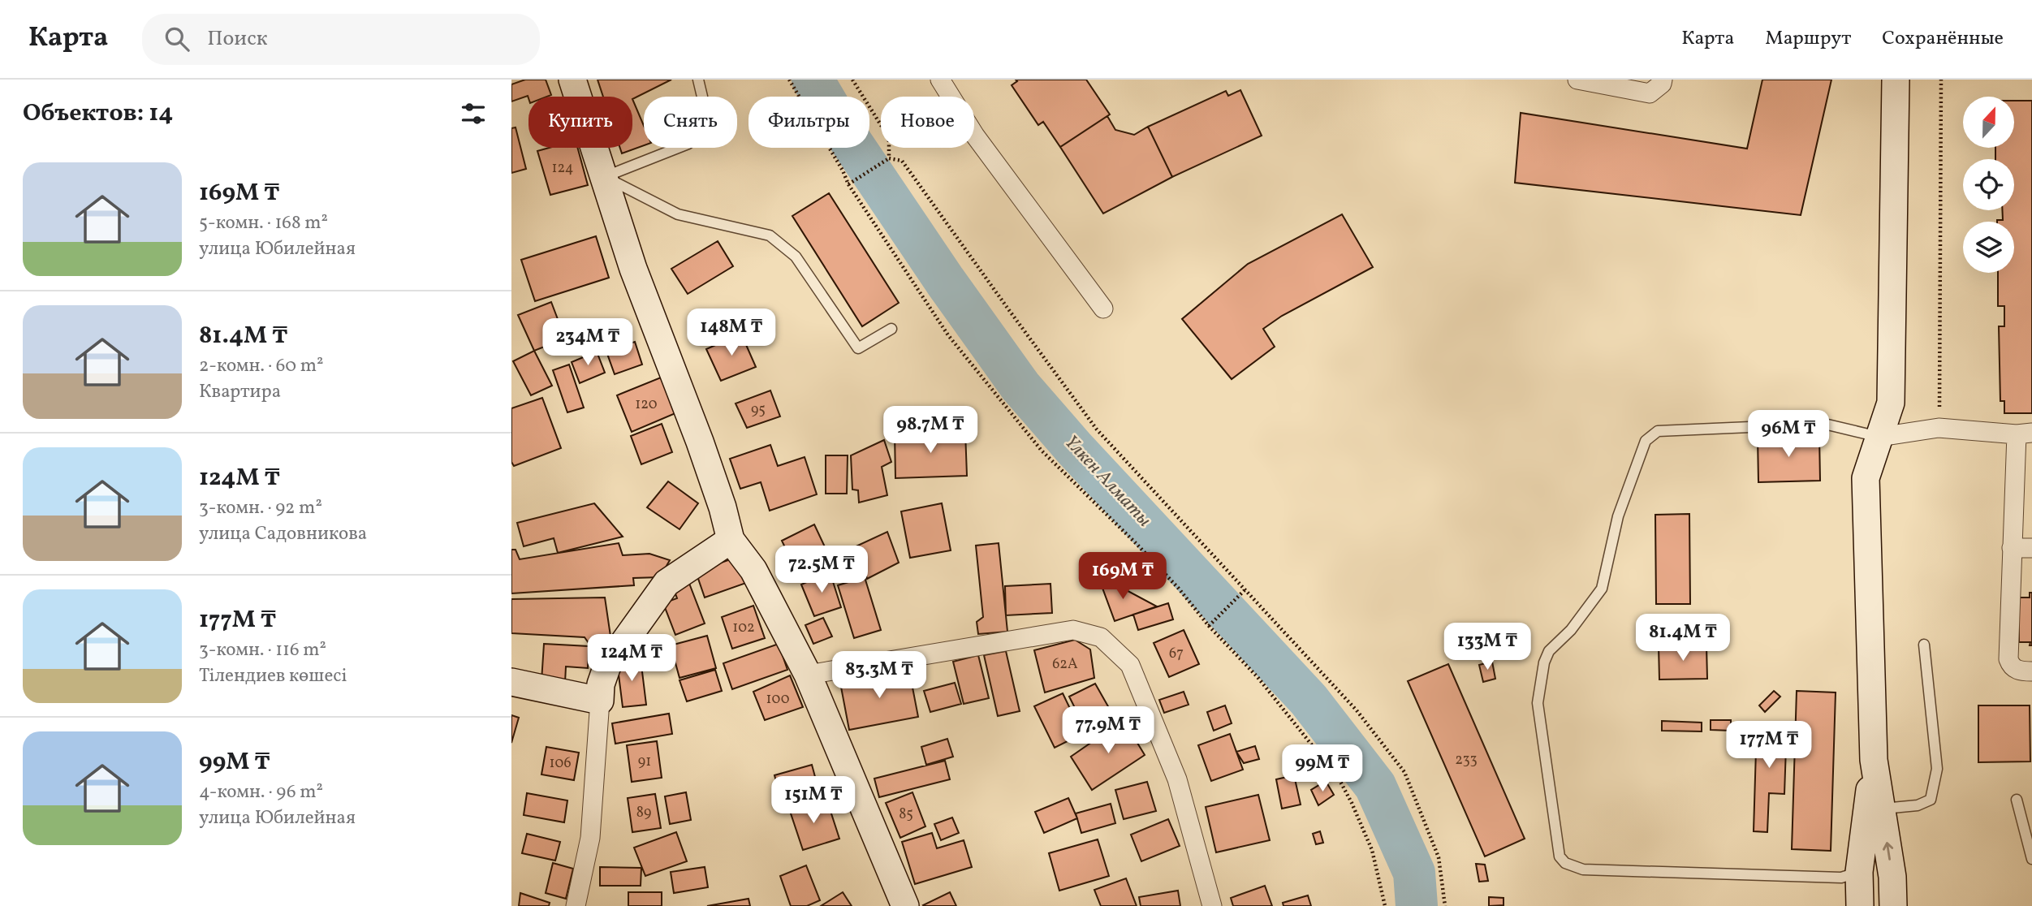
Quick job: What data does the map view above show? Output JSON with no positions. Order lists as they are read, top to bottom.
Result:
{
  "water": ["Үлкен Алматы"],
  "house_numbers": [
    "124",
    "120",
    "95",
    "102",
    "67",
    "62А",
    "100",
    "233",
    "91",
    "106",
    "89",
    "85"
  ],
  "north": "top",
  "page": {
    "header": "Карта",
    "search": "Поиск",
    "nav": ["Карта", "Маршрут", "Сохранённые"],
    "heading": "Объектов: 14",
    "chip": [
      "Купить",
      "Снять",
      "Фильтры",
      "Новое"
    ],
    "list": [
      {
        "name": "169M ₸",
        "note": "5-комн. · 168 m² · улица Юбилейная"
      },
      {
        "name": "81.4M ₸",
        "note": "2-комн. · 60 m² · Квартира"
      },
      {
        "name": "124M ₸",
        "note": "3-комн. · 92 m² · улица Садовникова"
      },
      {
        "name": "177M ₸",
        "note": "3-комн. · 116 m² · Тілендиев көшесі"
      },
      {
        "name": "99M ₸",
        "note": "4-комн. · 96 m² · улица Юбилейная"
      }
    ],
    "price": [
      "148M ₸",
      "234M ₸",
      "98.7M ₸",
      "96M ₸",
      "72.5M ₸",
      "169M ₸",
      "81.4M ₸",
      "133M ₸",
      "124M ₸",
      "83.3M ₸",
      "77.9M ₸",
      "177M ₸",
      "99M ₸",
      "151M ₸"
    ]
  }
}
